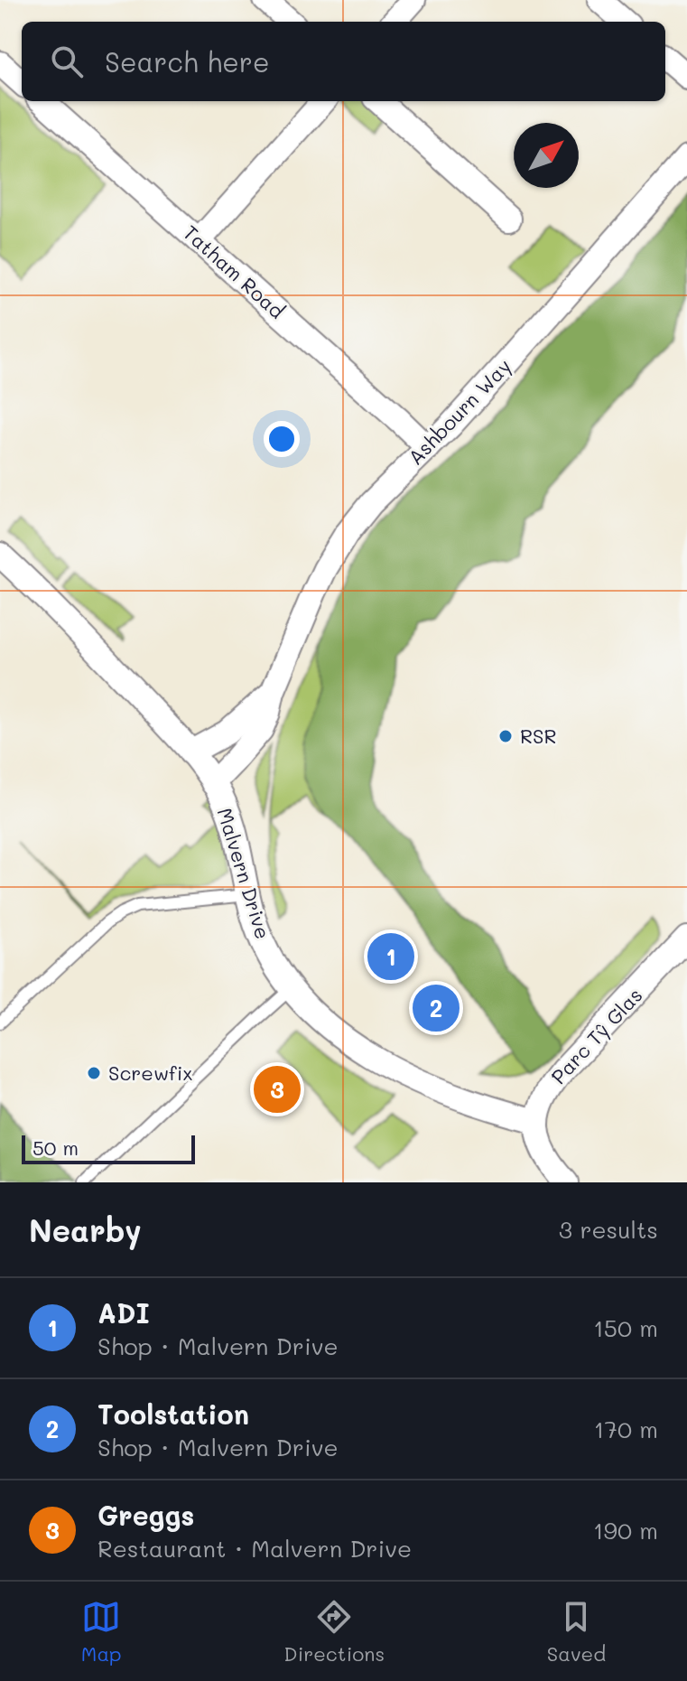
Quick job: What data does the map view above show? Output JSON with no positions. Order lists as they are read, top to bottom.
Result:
{
  "streets": {
    "street": [
      "Tatham Road",
      "Ashbourn Way",
      "Malvern Drive",
      "Parc Tŷ Glas"
    ]
  },
  "crossings": [
    ["Tatham Road", "Ashbourn Way"],
    ["Ashbourn Way", "Malvern Drive"],
    ["Malvern Drive", "Parc Tŷ Glas"]
  ],
  "places": ["RSR", "Screwfix"],
  "scale_bar": "50 m",
  "north": "top right",
  "page": {
    "search": "Search here",
    "pins": ["1", "2", "3"],
    "scale": "50 m",
    "heading": ["Nearby", "3 results"],
    "list": [
      {
        "mark": "1",
        "name": "ADI",
        "note": "Shop · Malvern Drive",
        "value": "150 m"
      },
      {
        "mark": "2",
        "name": "Toolstation",
        "note": "Shop · Malvern Drive",
        "value": "170 m"
      },
      {
        "mark": "3",
        "name": "Greggs",
        "note": "Restaurant · Malvern Drive",
        "value": "190 m"
      }
    ],
    "nav": ["Map", "Directions", "Saved"]
  }
}
